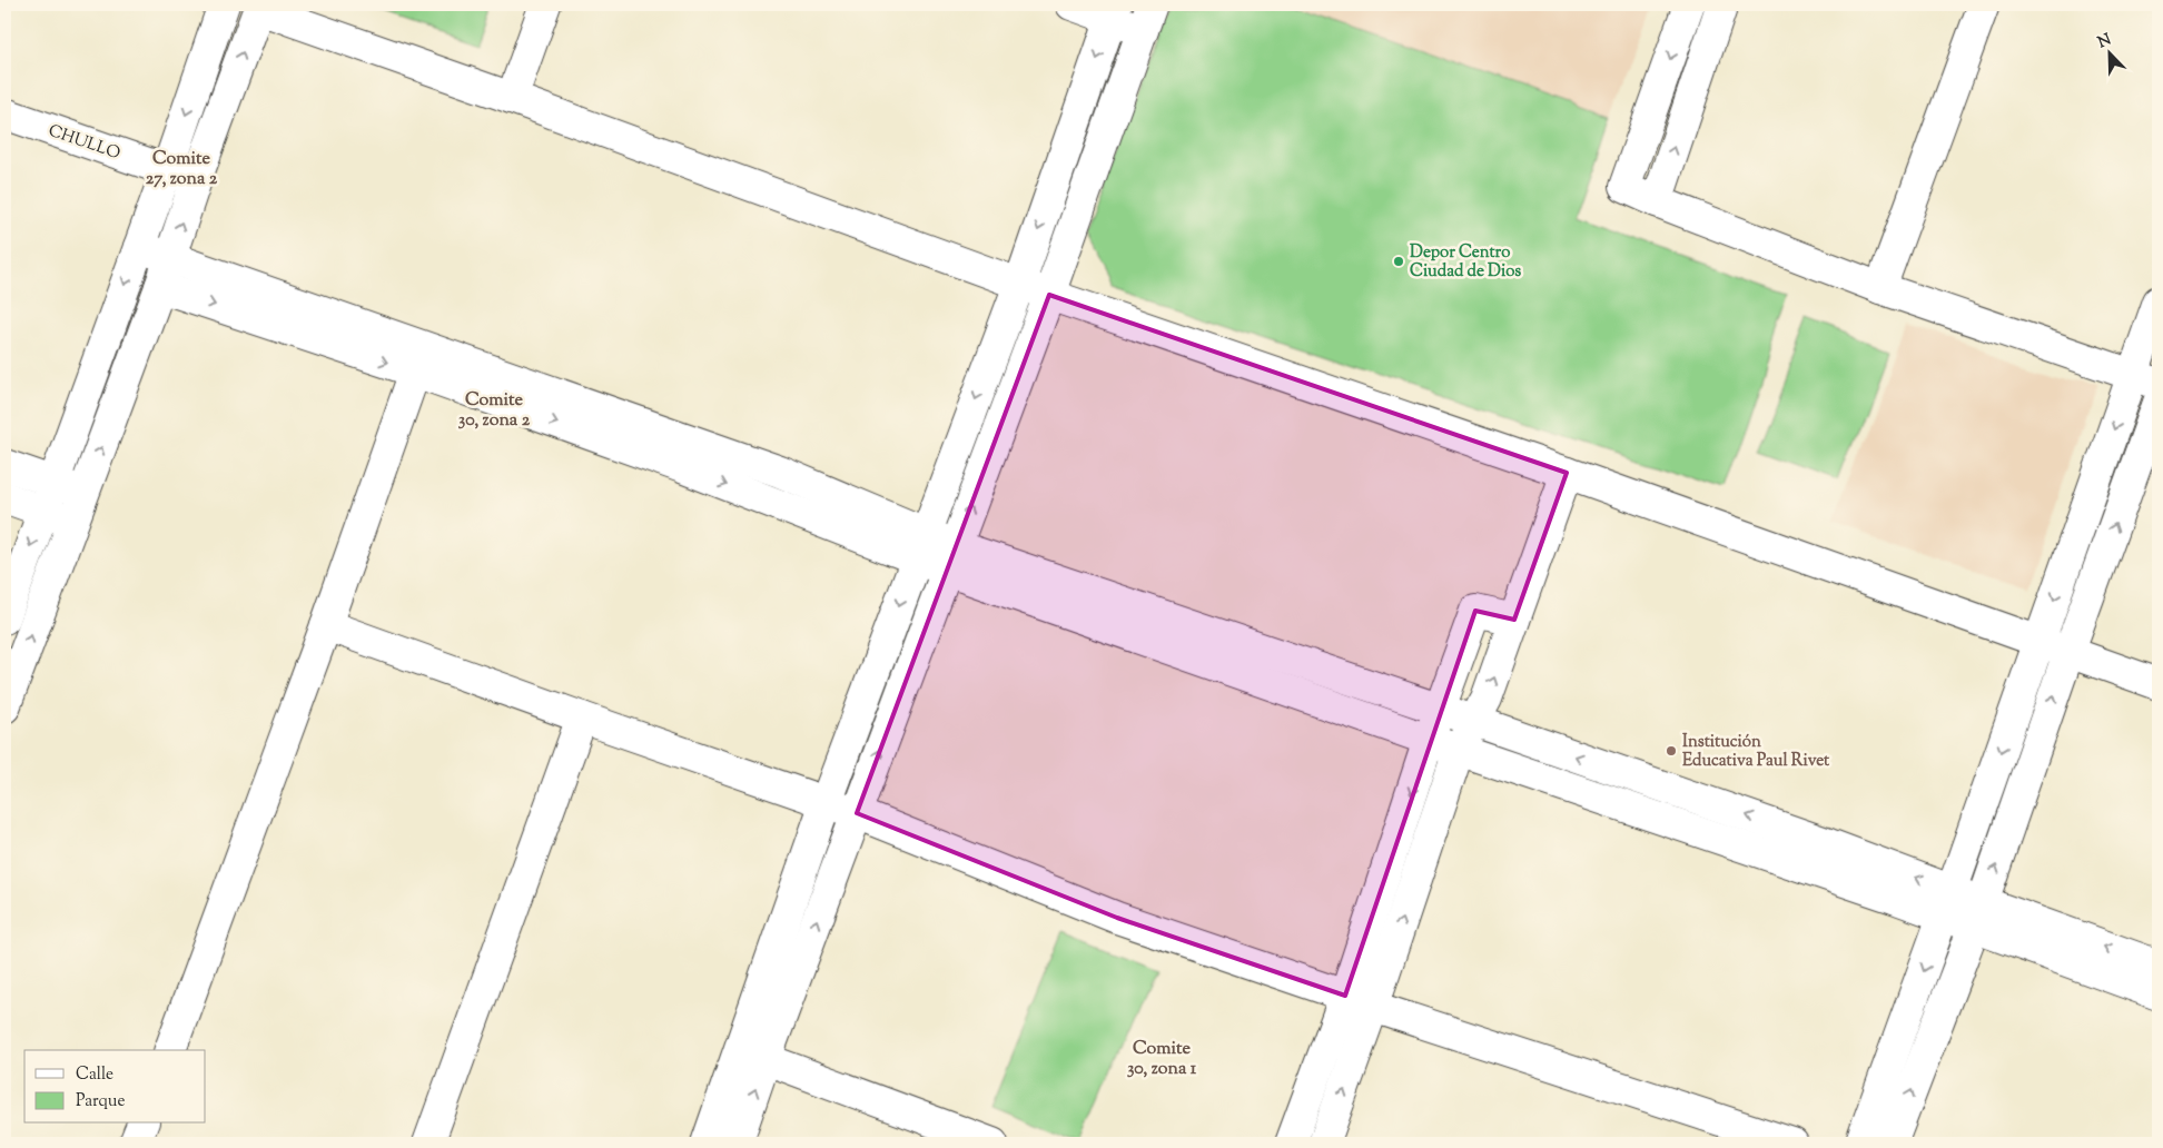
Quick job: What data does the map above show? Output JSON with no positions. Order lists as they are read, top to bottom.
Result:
{
  "streets": {
    "street": ["CHULLO"]
  },
  "districts": ["Comite 27, zona 2", "Comite 30, zona 2", "Comite 30, zona 1"],
  "places": ["Depor Centro Ciudad de Dios", "Institución Educativa Paul Rivet"],
  "legend": ["Calle", "Parque"],
  "north": "top left"
}
